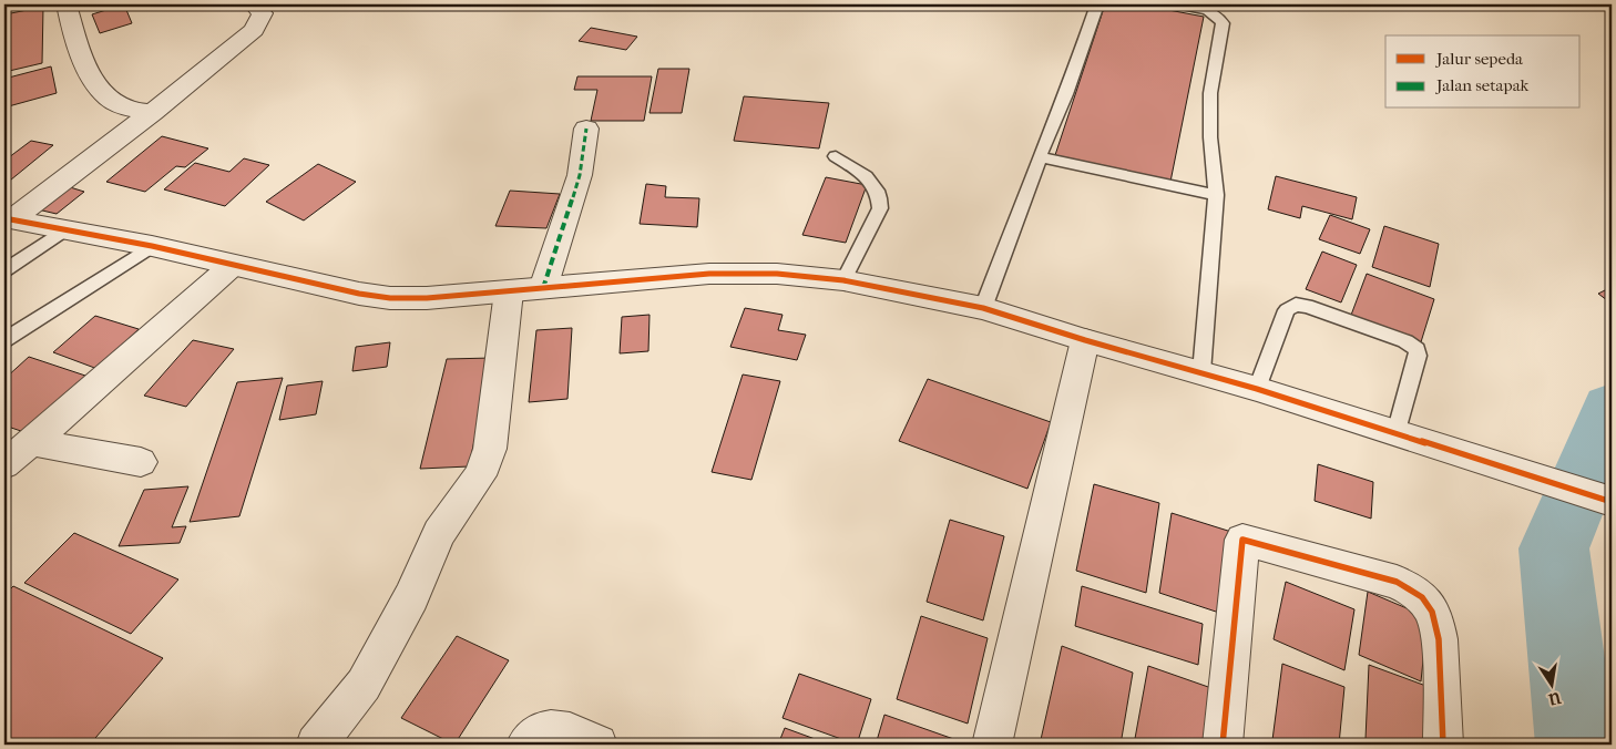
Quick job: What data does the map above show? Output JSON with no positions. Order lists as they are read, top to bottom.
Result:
{
  "legend": ["Jalur sepeda", "Jalan setapak"],
  "north": "bottom"
}
